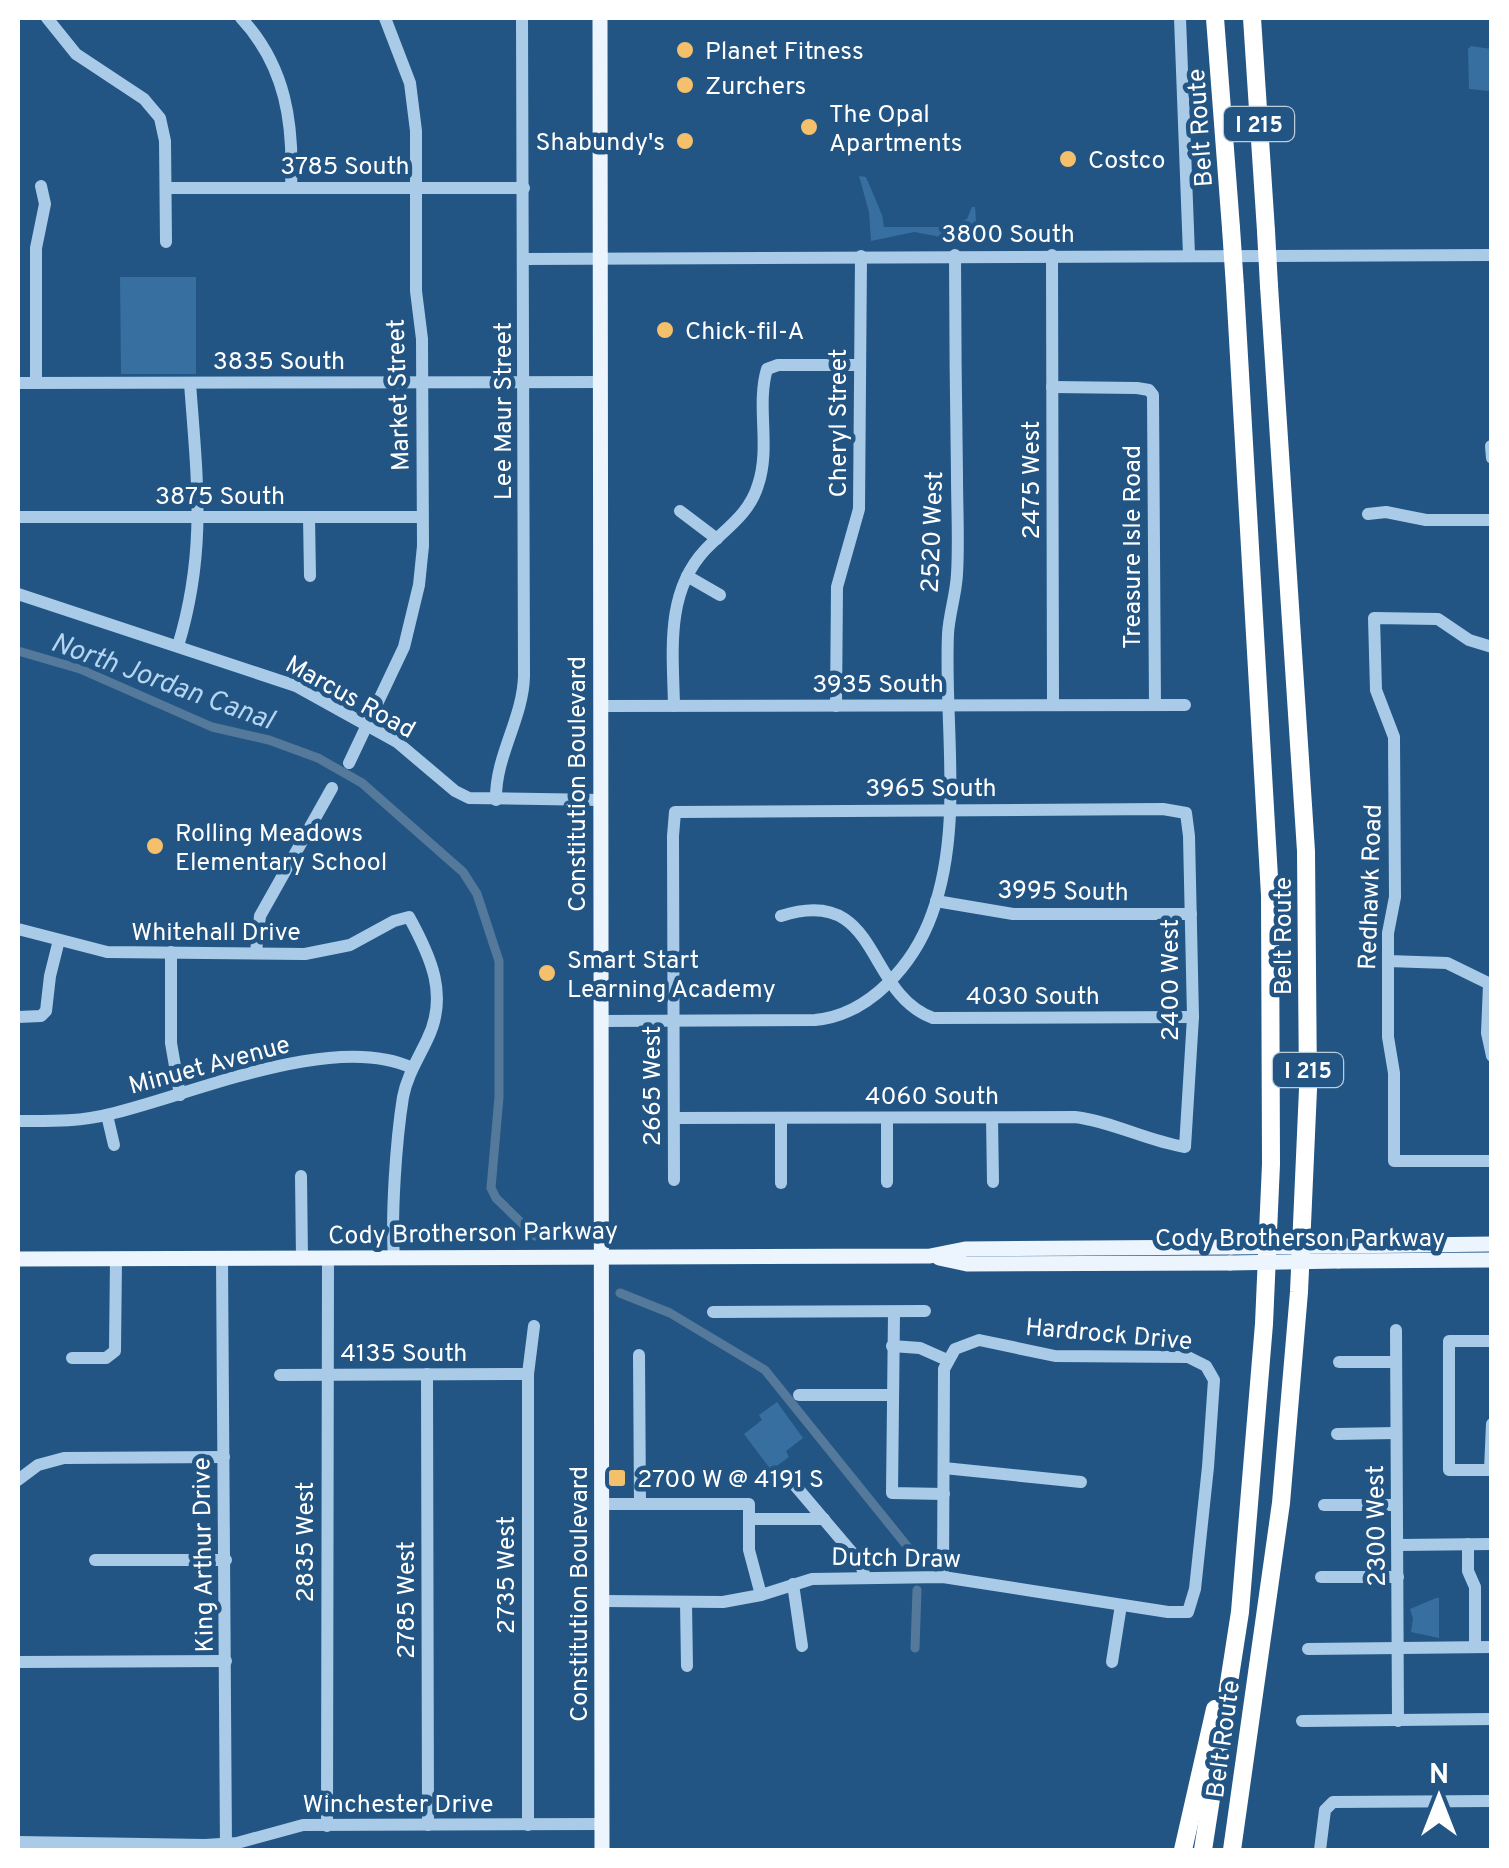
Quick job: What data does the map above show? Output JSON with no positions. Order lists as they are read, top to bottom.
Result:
{
  "streets": {
    "highway": ["I 215", "Belt Route"],
    "main road": ["Constitution Boulevard", "Cody Brotherson Parkway"],
    "street": [
      "3785 South",
      "3800 South",
      "3835 South",
      "Market Street",
      "Lee Maur Street",
      "Cheryl Street",
      "2475 West",
      "3875 South",
      "2520 West",
      "Treasure Isle Road",
      "3935 South",
      "Marcus Road",
      "3965 South",
      "Redhawk Road",
      "3995 South",
      "Whitehall Drive",
      "2400 West",
      "4030 South",
      "Minuet Avenue",
      "2665 West",
      "4060 South",
      "Hardrock Drive",
      "4135 South",
      "2300 West",
      "2835 West",
      "King Arthur Drive",
      "Dutch Draw",
      "2735 West",
      "2785 West",
      "Winchester Drive"
    ]
  },
  "crossings": [
    ["3785 South", "Market Street"],
    ["3785 South", "Lee Maur Street"],
    ["3800 South", "Lee Maur Street"],
    ["3800 South", "Cheryl Street"],
    ["3800 South", "2475 West"],
    ["3800 South", "2520 West"],
    ["3800 South", "Constitution Boulevard"],
    ["3835 South", "Market Street"],
    ["3835 South", "Lee Maur Street"],
    ["3835 South", "Constitution Boulevard"],
    ["Market Street", "3875 South"],
    ["Market Street", "Marcus Road"],
    ["Lee Maur Street", "Marcus Road"],
    ["Cheryl Street", "3935 South"],
    ["2475 West", "Treasure Isle Road"],
    ["2475 West", "3935 South"],
    ["2520 West", "3935 South"],
    ["2520 West", "Constitution Boulevard"],
    ["2520 West", "3965 South"],
    ["2520 West", "3995 South"],
    ["2520 West", "4030 South"],
    ["2520 West", "2665 West"],
    ["Treasure Isle Road", "3935 South"],
    ["3935 South", "Constitution Boulevard"],
    ["Marcus Road", "Constitution Boulevard"],
    ["Constitution Boulevard", "Cody Brotherson Parkway"],
    ["Constitution Boulevard", "Dutch Draw"],
    ["Constitution Boulevard", "Winchester Drive"],
    ["3965 South", "2400 West"],
    ["3965 South", "2665 West"],
    ["3995 South", "2400 West"],
    ["Whitehall Drive", "Minuet Avenue"],
    ["2400 West", "4030 South"],
    ["2400 West", "4060 South"],
    ["2665 West", "4060 South"],
    ["Cody Brotherson Parkway", "2835 West"],
    ["Cody Brotherson Parkway", "King Arthur Drive"],
    ["Hardrock Drive", "Dutch Draw"],
    ["4135 South", "2835 West"],
    ["4135 South", "2735 West"],
    ["4135 South", "2785 West"],
    ["2835 West", "Winchester Drive"],
    ["King Arthur Drive", "Winchester Drive"],
    ["2735 West", "Winchester Drive"],
    ["2785 West", "Winchester Drive"]
  ],
  "water": ["North Jordan Canal"],
  "places": {
    "other": [
      "Planet Fitness",
      "Zurchers",
      "The Opal Apartments",
      "Shabundy's",
      "Costco",
      "Chick-fil-A",
      "Rolling Meadows Elementary School",
      "Smart Start Learning Academy"
    ],
    "transit": ["2700 W @ 4191 S"]
  },
  "north": "top"
}
